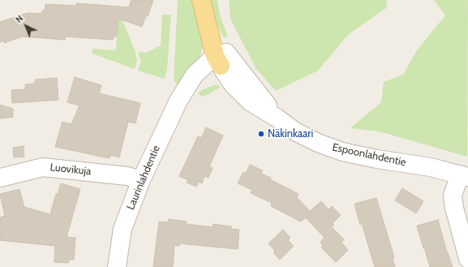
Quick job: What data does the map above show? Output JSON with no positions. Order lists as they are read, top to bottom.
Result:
{
  "streets": {
    "main road": ["Espoonlahdentie"],
    "street": ["Luovikuja", "Laurinlahdentie"]
  },
  "crossings": [
    ["Espoonlahdentie", "Laurinlahdentie"],
    ["Luovikuja", "Laurinlahdentie"]
  ],
  "places": ["Näkinkaari"],
  "north": "top left"
}
